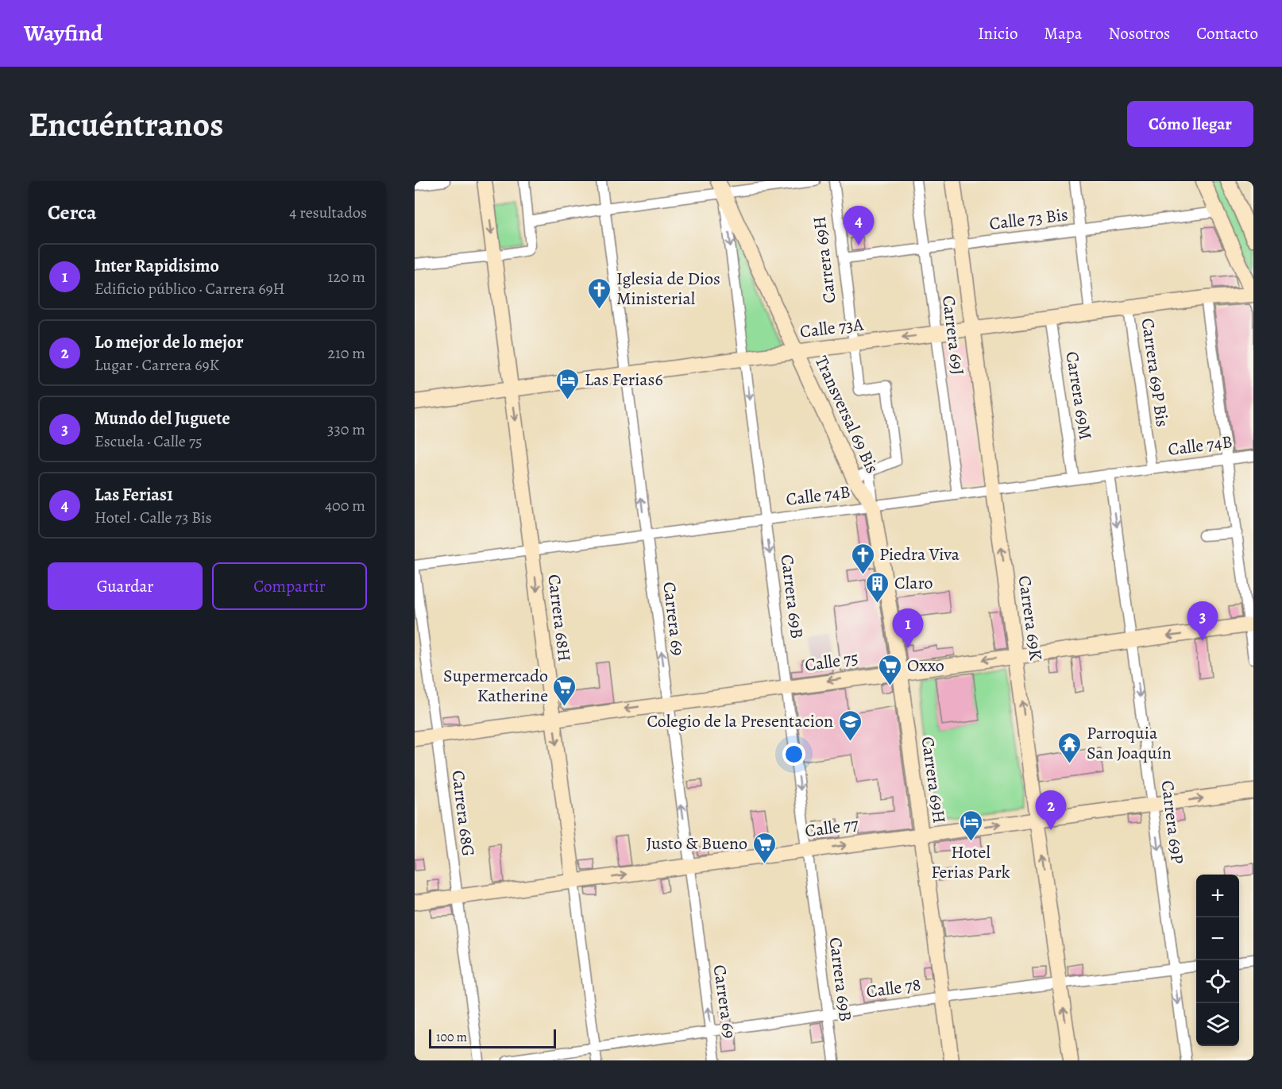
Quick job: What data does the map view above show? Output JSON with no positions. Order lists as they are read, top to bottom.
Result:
{
  "streets": {
    "street": [
      "Calle 73 Bis",
      "Carrera 69H",
      "Calle 73A",
      "Carrera 69J",
      "Carrera 69P Bis",
      "Carrera 69M",
      "Transversal 69 Bis",
      "Calle 74B",
      "Carrera 69B",
      "Carrera 68H",
      "Carrera 69K",
      "Carrera 69",
      "Calle 75",
      "Carrera 68G",
      "Carrera 69P",
      "Calle 77",
      "Calle 78"
    ]
  },
  "crossings": [
    ["Calle 73 Bis", "Carrera 69H"],
    ["Calle 73 Bis", "Carrera 69J"],
    ["Calle 73 Bis", "Carrera 69K"],
    ["Carrera 69H", "Calle 73A"],
    ["Carrera 69H", "Transversal 69 Bis"],
    ["Carrera 69H", "Calle 74B"],
    ["Carrera 69H", "Calle 75"],
    ["Carrera 69H", "Calle 77"],
    ["Carrera 69H", "Calle 78"],
    ["Calle 73A", "Carrera 69J"],
    ["Calle 73A", "Carrera 69P Bis"],
    ["Calle 73A", "Carrera 69M"],
    ["Calle 73A", "Transversal 69 Bis"],
    ["Calle 73A", "Carrera 69B"],
    ["Calle 73A", "Carrera 68H"],
    ["Calle 73A", "Carrera 69K"],
    ["Calle 73A", "Carrera 69"],
    ["Carrera 69J", "Calle 74B"],
    ["Carrera 69P Bis", "Calle 74B"],
    ["Carrera 69M", "Calle 74B"],
    ["Transversal 69 Bis", "Calle 74B"],
    ["Transversal 69 Bis", "Carrera 69B"],
    ["Calle 74B", "Carrera 69B"],
    ["Calle 74B", "Carrera 68H"],
    ["Calle 74B", "Carrera 69K"],
    ["Calle 74B", "Carrera 69"],
    ["Calle 74B", "Carrera 69P"],
    ["Carrera 69B", "Calle 75"],
    ["Carrera 69B", "Calle 77"],
    ["Carrera 69B", "Calle 78"],
    ["Carrera 68H", "Calle 75"],
    ["Carrera 68H", "Calle 77"],
    ["Carrera 68H", "Calle 78"],
    ["Carrera 69K", "Calle 75"],
    ["Carrera 69K", "Calle 77"],
    ["Carrera 69K", "Calle 78"],
    ["Carrera 69", "Calle 75"],
    ["Carrera 69", "Calle 77"],
    ["Carrera 69", "Calle 78"],
    ["Calle 75", "Carrera 68G"],
    ["Calle 75", "Carrera 69P"],
    ["Carrera 68G", "Calle 77"],
    ["Carrera 69P", "Calle 77"],
    ["Carrera 69P", "Calle 78"]
  ],
  "one_way": [
    "Carrera 69B",
    "Carrera 68H",
    "Carrera 69K",
    "Carrera 69",
    "Calle 75",
    "Carrera 69P",
    "Calle 77"
  ],
  "places": {
    "church": ["Iglesia de Dios Ministerial", "Piedra Viva"],
    "hotel": ["Las Ferias6", "Hotel Ferias Park"],
    "building": ["Claro"],
    "supermarket": ["Oxxo", "Supermercado Katherine", "Justo & Bueno"],
    "school or university": ["Colegio de la Presentacion"],
    "temple": ["Parroquia San Joaquín"]
  },
  "scale_bar": "100 m",
  "page": {
    "header": "Wayfind",
    "nav": [
      "Inicio",
      "Mapa",
      "Nosotros",
      "Contacto"
    ],
    "buttons": [
      "Cómo llegar",
      ["Guardar", "Compartir"]
    ],
    "title": "Encuéntranos",
    "heading": ["Cerca", "4 resultados"],
    "pins": [
      "4",
      "3",
      "1",
      "2"
    ],
    "list": [
      {
        "mark": "1",
        "name": "Inter Rapidisimo",
        "note": "Edificio público · Carrera 69H",
        "value": "120 m"
      },
      {
        "mark": "2",
        "name": "Lo mejor de lo mejor",
        "note": "Lugar · Carrera 69K",
        "value": "210 m"
      },
      {
        "mark": "3",
        "name": "Mundo del Juguete",
        "note": "Escuela · Calle 75",
        "value": "330 m"
      },
      {
        "mark": "4",
        "name": "Las Ferias1",
        "note": "Hotel · Calle 73 Bis",
        "value": "400 m"
      }
    ],
    "map_buttons": ["+", "−"],
    "scale": "100 m"
  }
}
